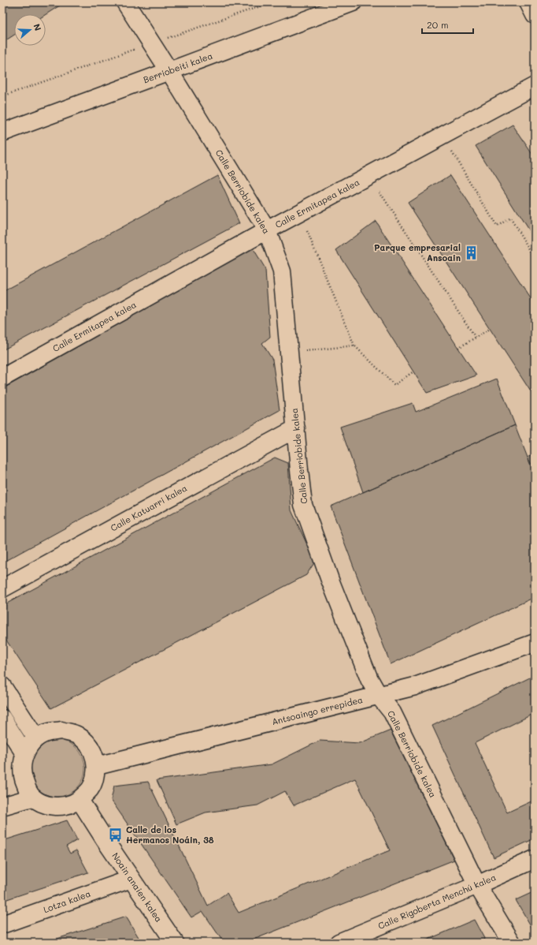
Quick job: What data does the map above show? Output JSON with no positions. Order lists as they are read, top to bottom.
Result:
{
  "streets": {
    "street": [
      "Berriobeiti kalea",
      "Calle Berriobide kalea",
      "Calle Ermitapea kalea",
      "Calle Katuarri kalea",
      "Antsoaingo errepidea",
      "Noain anaien kalea",
      "Lotza kalea",
      "Calle Rigoberta Menchú kalea"
    ]
  },
  "crossings": [
    ["Berriobeiti kalea", "Calle Berriobide kalea"],
    ["Calle Berriobide kalea", "Calle Ermitapea kalea"],
    ["Calle Berriobide kalea", "Calle Katuarri kalea"],
    ["Calle Berriobide kalea", "Antsoaingo errepidea"],
    ["Calle Berriobide kalea", "Calle Rigoberta Menchú kalea"],
    ["Antsoaingo errepidea", "Noain anaien kalea"],
    ["Noain anaien kalea", "Lotza kalea"]
  ],
  "places": {
    "building": ["Parque empresarial Ansoain"],
    "bus stop": ["Calle de los Hermanos Noáin, 38"]
  },
  "scale_bar": "20 m",
  "north": "right"
}
